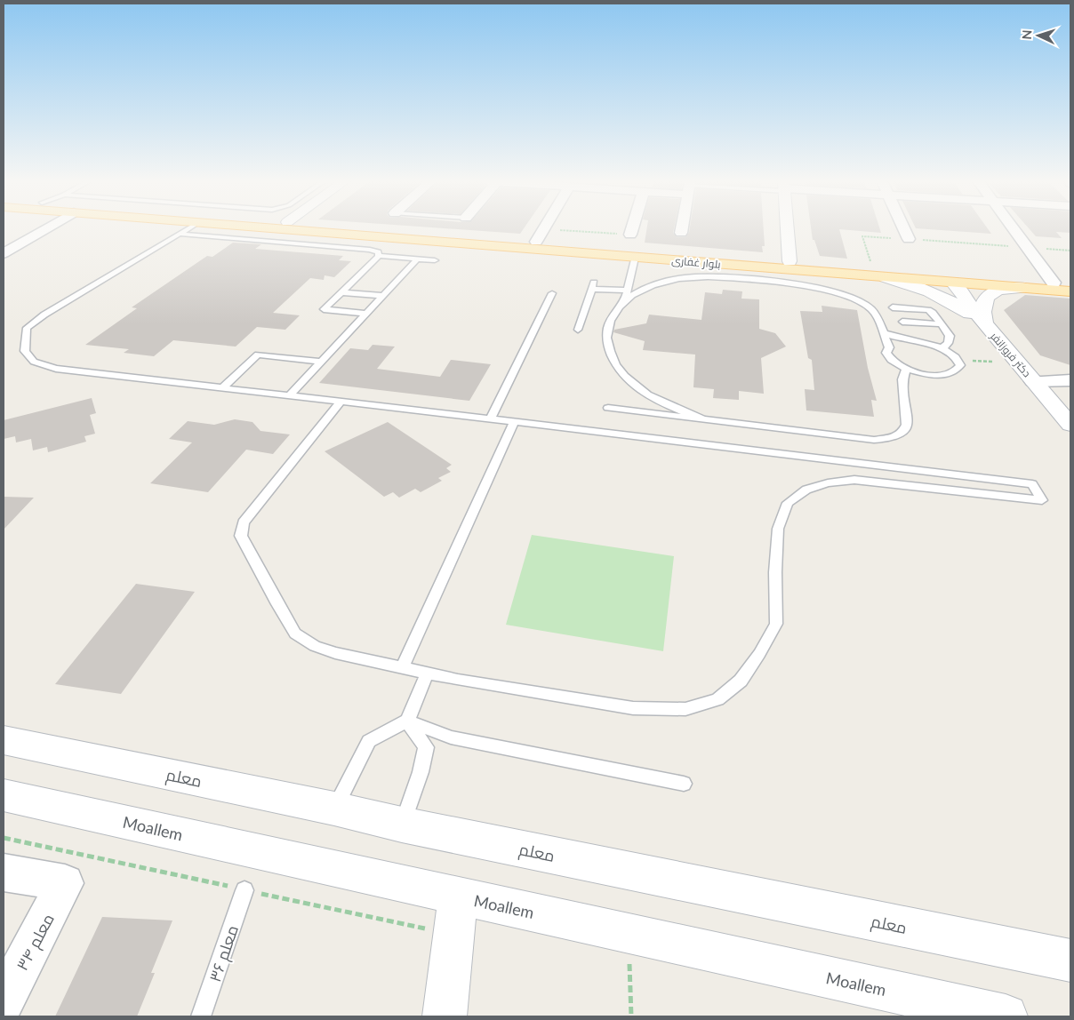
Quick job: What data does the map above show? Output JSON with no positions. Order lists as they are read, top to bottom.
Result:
{
  "streets": {
    "main road": ["بلوار غفاری"],
    "street": [
      "دکتر فروزانفر",
      "معلم",
      "Moallem",
      "معلم ۳۴"
    ],
    "lane": ["معلم ۳۶"]
  },
  "crossings": [
    ["بلوار غفاری", "دکتر فروزانفر"]
  ],
  "north": "left"
}
